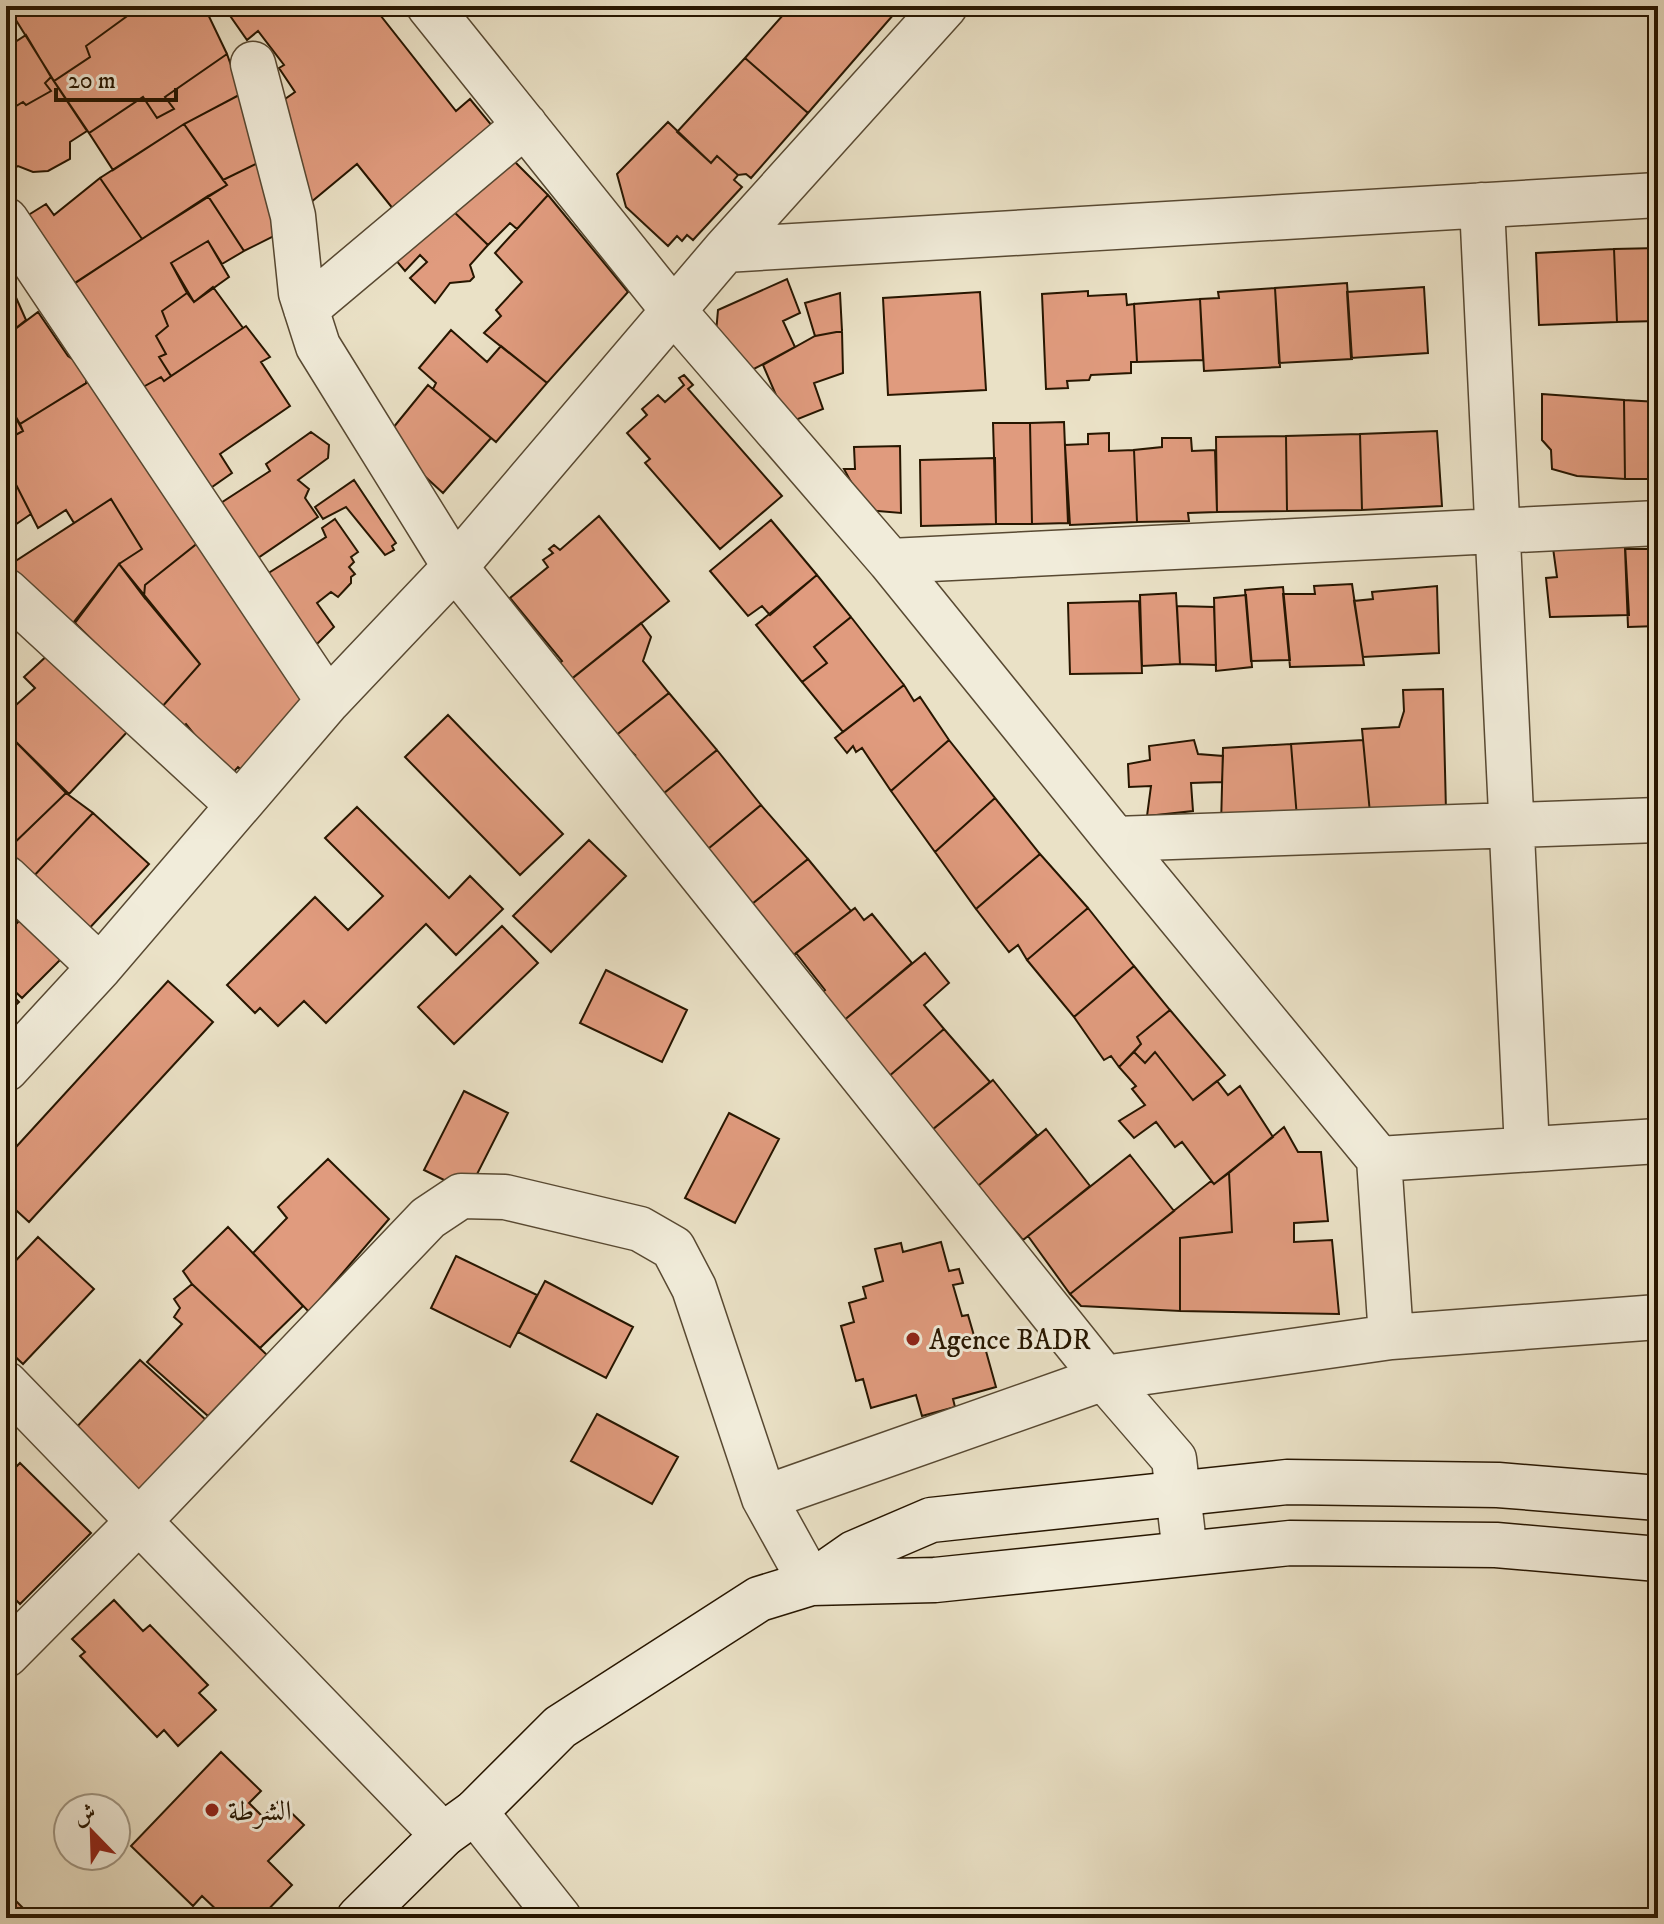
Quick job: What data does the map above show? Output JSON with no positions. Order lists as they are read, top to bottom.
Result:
{
  "places": ["Agence BADR", "الشرطة"],
  "scale_bar": "20 m",
  "north": "top left"
}
